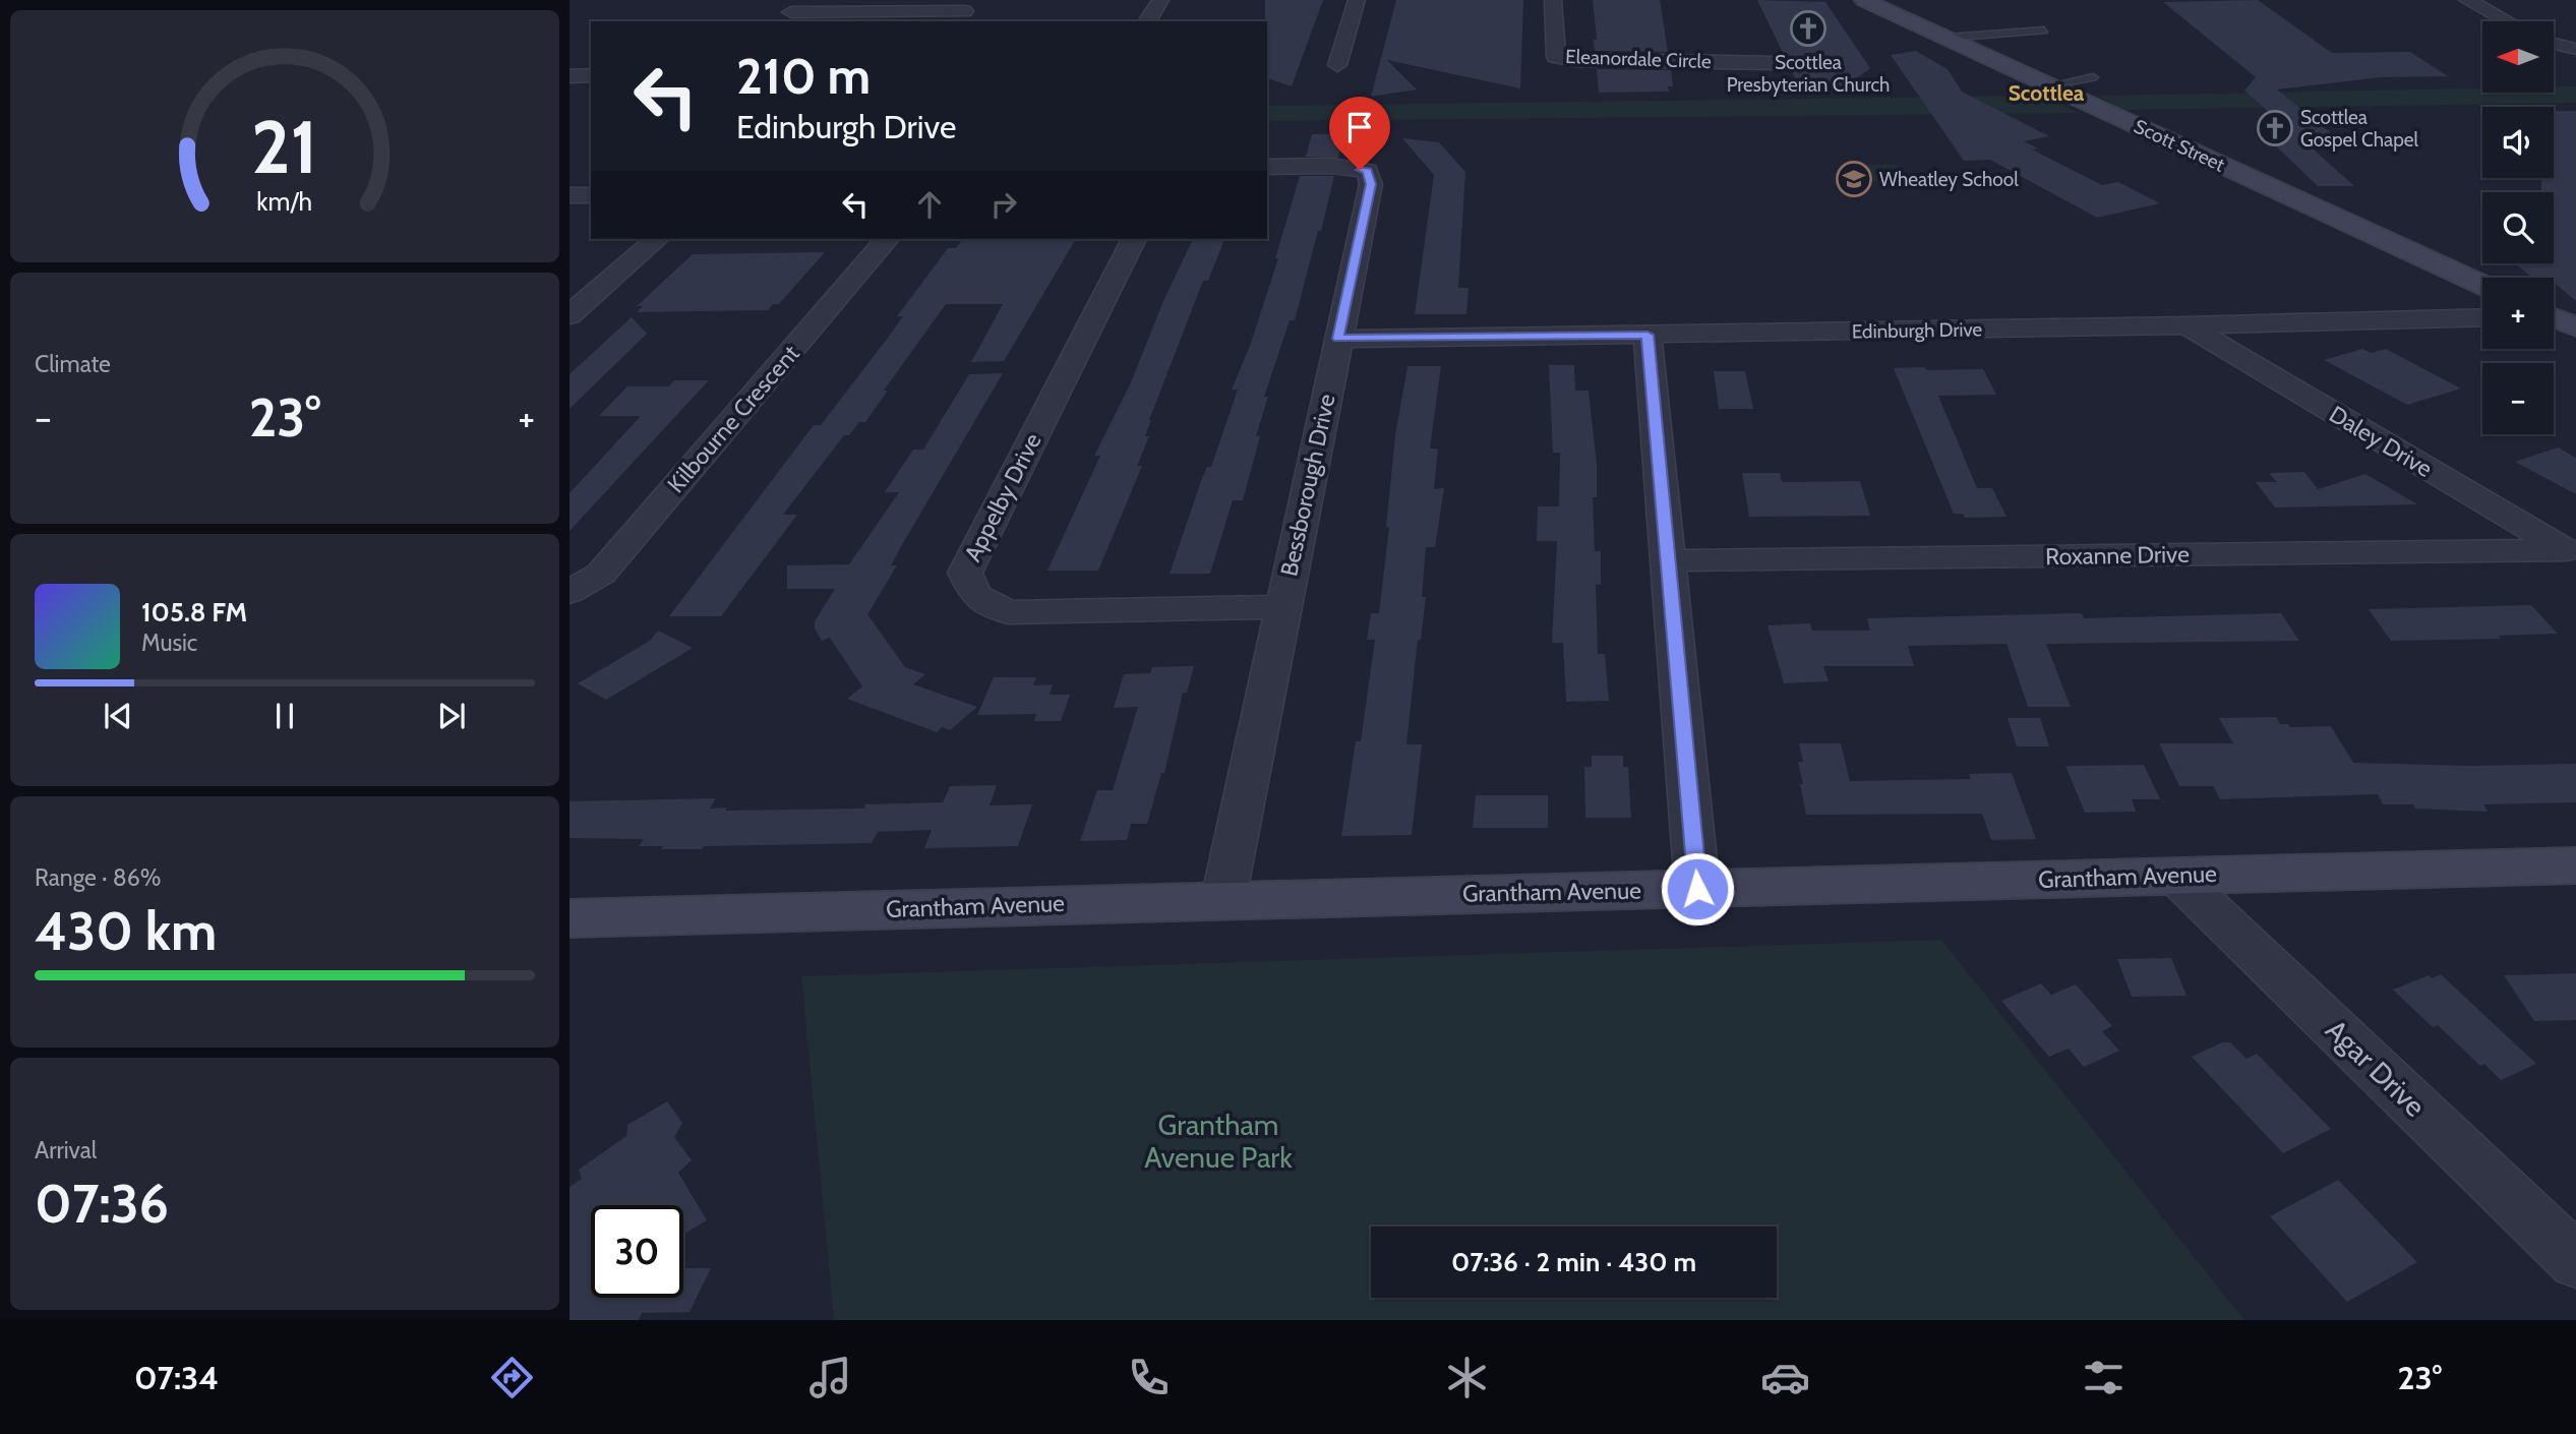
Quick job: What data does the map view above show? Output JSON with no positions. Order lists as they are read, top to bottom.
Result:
{
  "streets": {
    "street": [
      "Eleanordale Circle",
      "Scott Street",
      "Edinburgh Drive",
      "Kilbourne Crescent",
      "Daley Drive",
      "Bessborough Drive",
      "Appelby Drive",
      "Roxanne Drive",
      "Grantham Avenue",
      "Agar Drive"
    ]
  },
  "crossings": [
    ["Edinburgh Drive", "Daley Drive"],
    ["Edinburgh Drive", "Bessborough Drive"],
    ["Daley Drive", "Roxanne Drive"],
    ["Bessborough Drive", "Appelby Drive"],
    ["Bessborough Drive", "Grantham Avenue"],
    ["Grantham Avenue", "Agar Drive"]
  ],
  "districts": ["Scottlea"],
  "parks": ["Grantham Avenue Park"],
  "places": {
    "church": ["Scottlea Presbyterian Church", "Scottlea Gospel Chapel"],
    "school or university": ["Wheatley School"]
  },
  "north": "left",
  "page": {
    "map_buttons": ["+", "−"],
    "turn": ["210 m", "Edinburgh Drive"],
    "tile": [
      "Climate",
      ["Range · 86%", "430 km"],
      ["Arrival", "07:36"]
    ],
    "heat": ["−", "23°", "+"],
    "song": ["105.8 FM", "Music"],
    "limit": "30",
    "trip": "07:36 · 2 min · 430 m",
    "tabs": ["07:34", "23°"],
    "gauge": ["21", "km/h"]
  }
}
